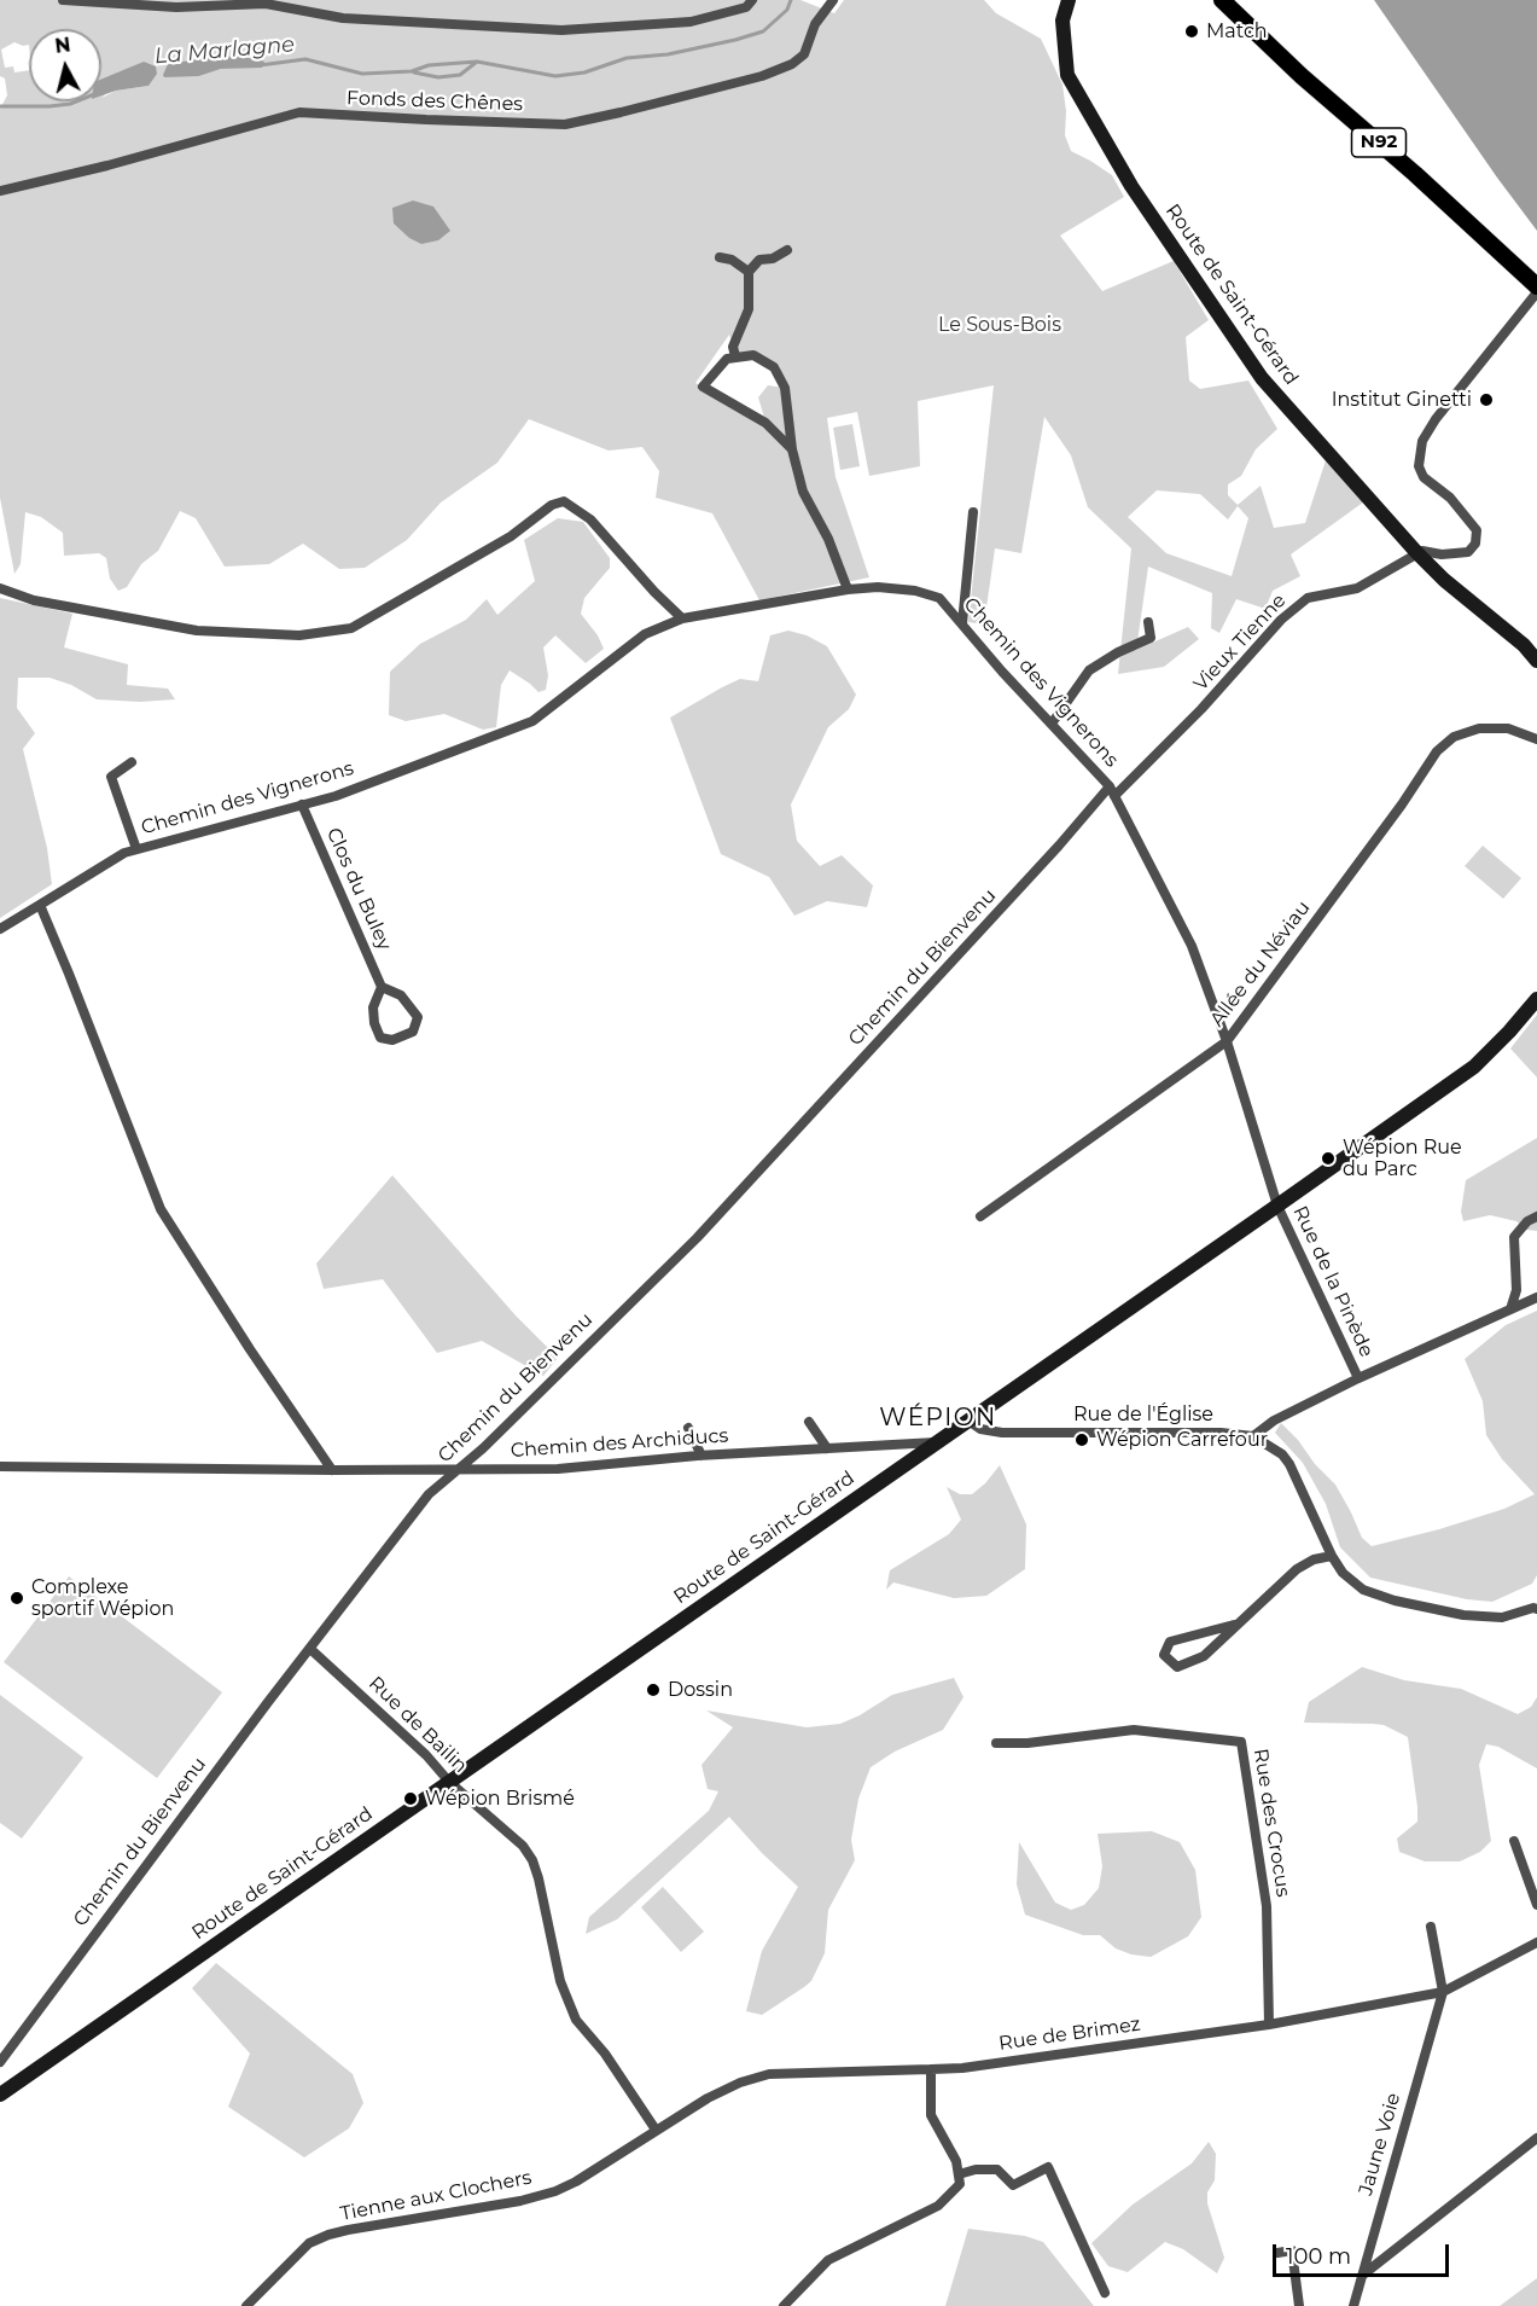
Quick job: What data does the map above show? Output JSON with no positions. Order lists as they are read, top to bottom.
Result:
{
  "streets": {
    "main road": ["N92", "Route de Saint-Gérard"],
    "street": [
      "Fonds des Chênes",
      "Vieux Tienne",
      "Chemin des Vignerons",
      "Clos du Buley",
      "Allée du Néviau",
      "Chemin du Bienvenu",
      "Rue de la Pinède",
      "Rue de l'Église",
      "Chemin des Archiducs",
      "Rue de Bailin",
      "Rue des Crocus",
      "Rue de Brimez",
      "Jaune Voie",
      "Tienne aux Clochers"
    ]
  },
  "crossings": [
    ["Route de Saint-Gérard", "Vieux Tienne"],
    ["Route de Saint-Gérard", "Rue de la Pinède"],
    ["Route de Saint-Gérard", "Rue de l'Église"],
    ["Route de Saint-Gérard", "Chemin des Archiducs"],
    ["Route de Saint-Gérard", "Rue de Bailin"],
    ["Vieux Tienne", "Chemin des Vignerons"],
    ["Vieux Tienne", "Chemin du Bienvenu"],
    ["Chemin des Vignerons", "Clos du Buley"],
    ["Chemin des Vignerons", "Allée du Néviau"],
    ["Chemin des Vignerons", "Chemin du Bienvenu"],
    ["Chemin des Vignerons", "Rue de la Pinède"],
    ["Allée du Néviau", "Rue de la Pinède"],
    ["Chemin du Bienvenu", "Chemin des Archiducs"],
    ["Chemin du Bienvenu", "Rue de Bailin"],
    ["Rue de Bailin", "Tienne aux Clochers"],
    ["Rue des Crocus", "Rue de Brimez"],
    ["Rue de Brimez", "Jaune Voie"],
    ["Rue de Brimez", "Tienne aux Clochers"]
  ],
  "districts": ["WÉPION"],
  "water": ["La Marlagne"],
  "parks": ["Le Sous-Bois"],
  "places": [
    "Match",
    "Institut Ginetti",
    "Wépion Rue du Parc",
    "Wépion Carrefour",
    "Complexe sportif Wépion",
    "Dossin",
    "Wépion Brismé"
  ],
  "scale_bar": "100 m",
  "north": "top"
}
